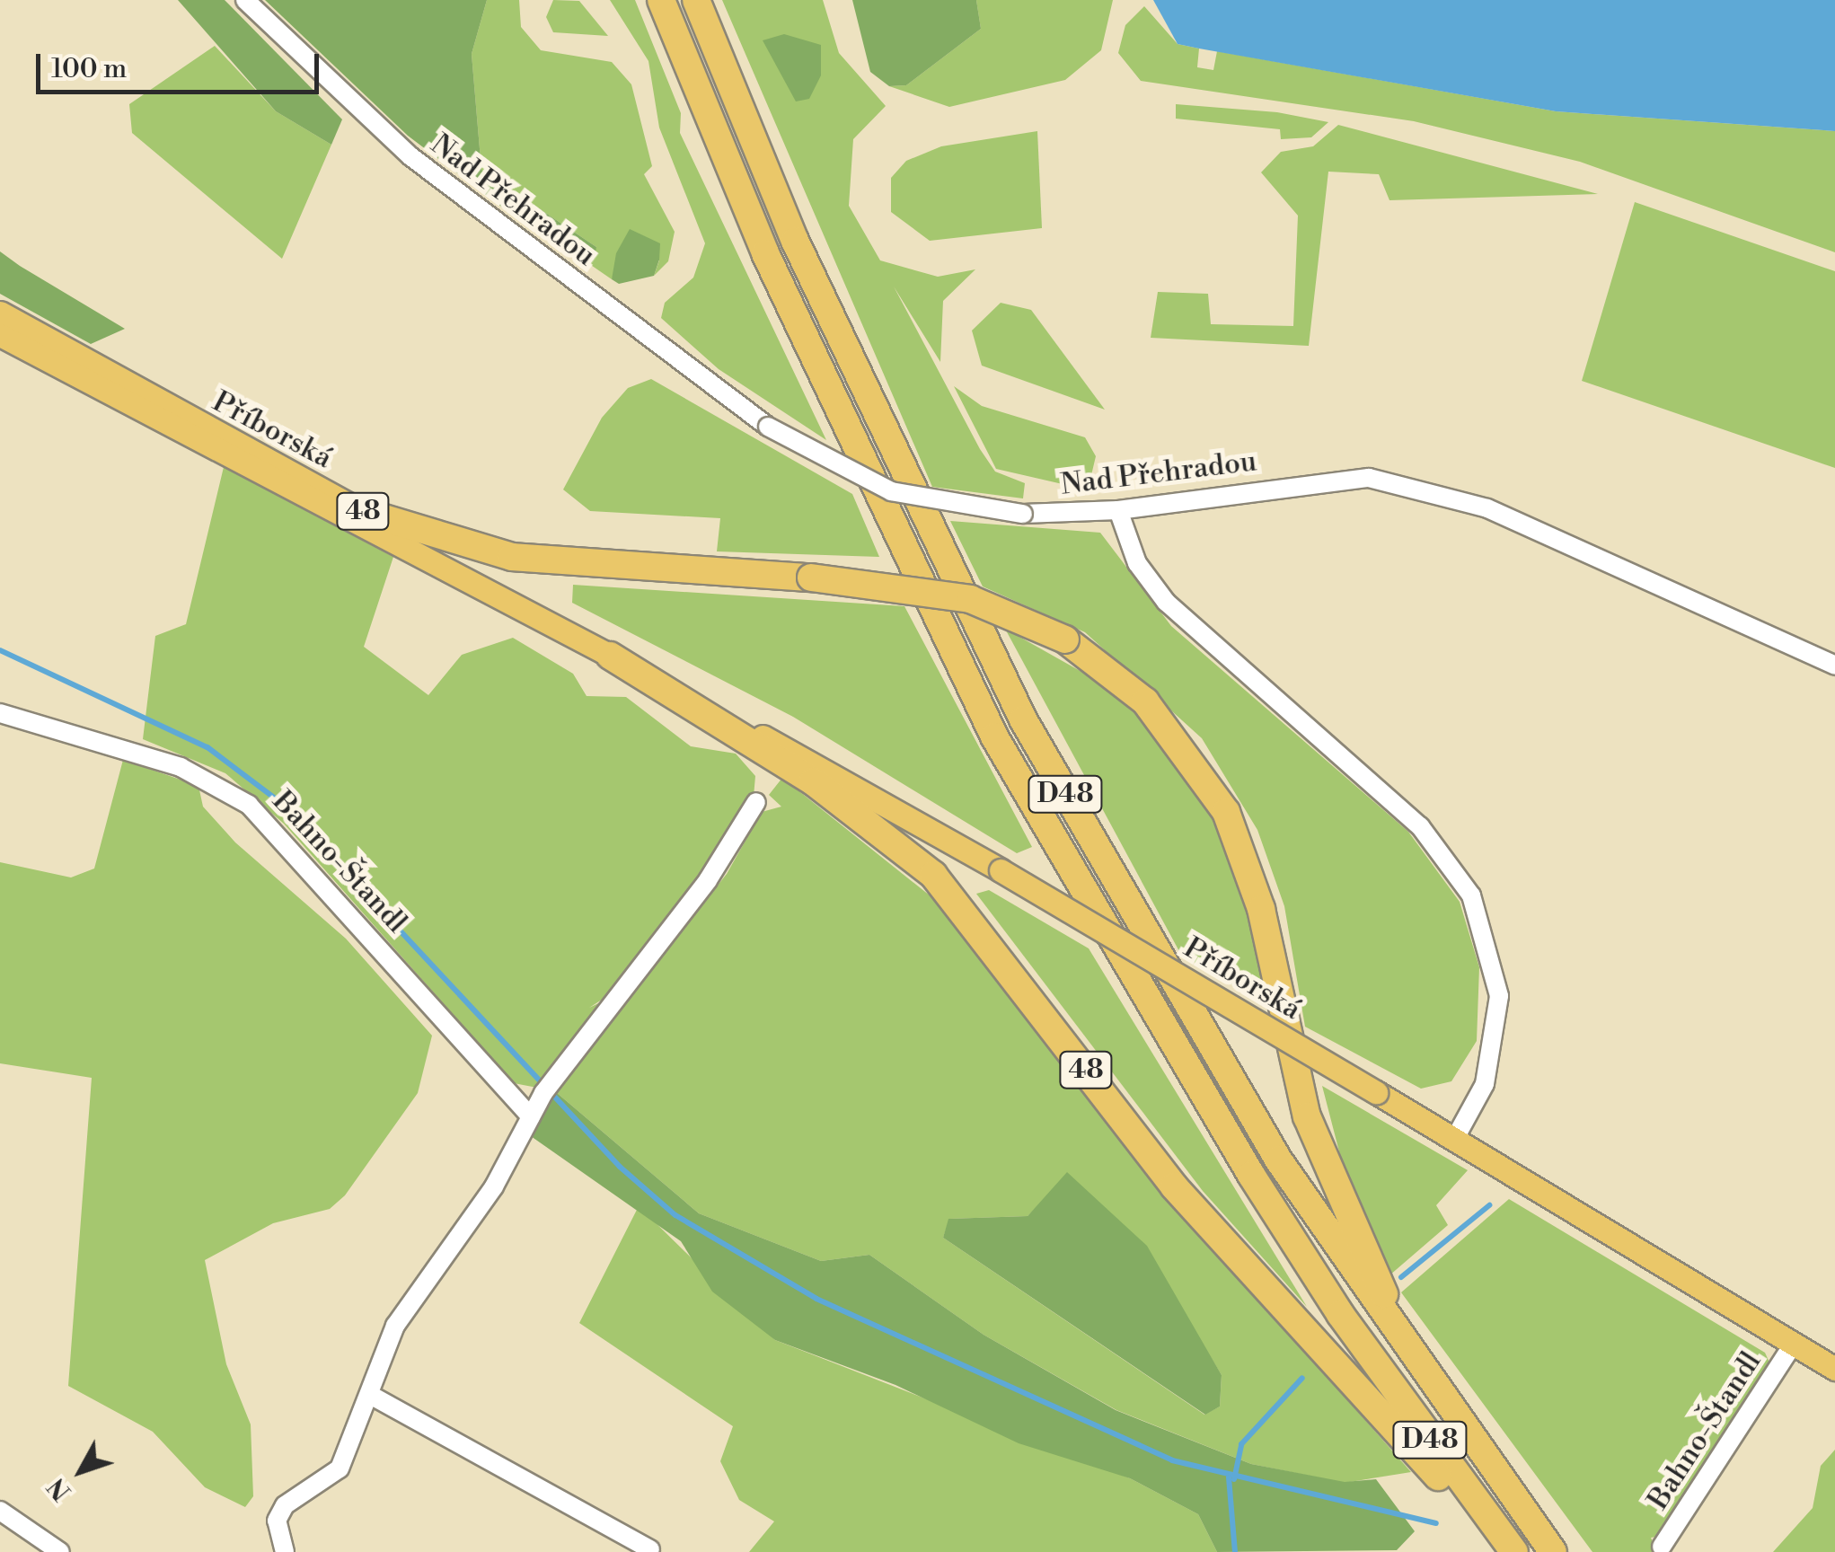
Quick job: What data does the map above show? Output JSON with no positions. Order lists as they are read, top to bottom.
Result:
{
  "streets": {
    "highway": ["48", "D48"],
    "main road": ["Příborská"],
    "street": ["Nad Přehradou", "Bahno-Štandl"]
  },
  "crossings": [
    ["Příborská", "48"],
    ["Příborská", "Bahno-Štandl"]
  ],
  "scale_bar": "100 m",
  "north": "bottom left"
}
